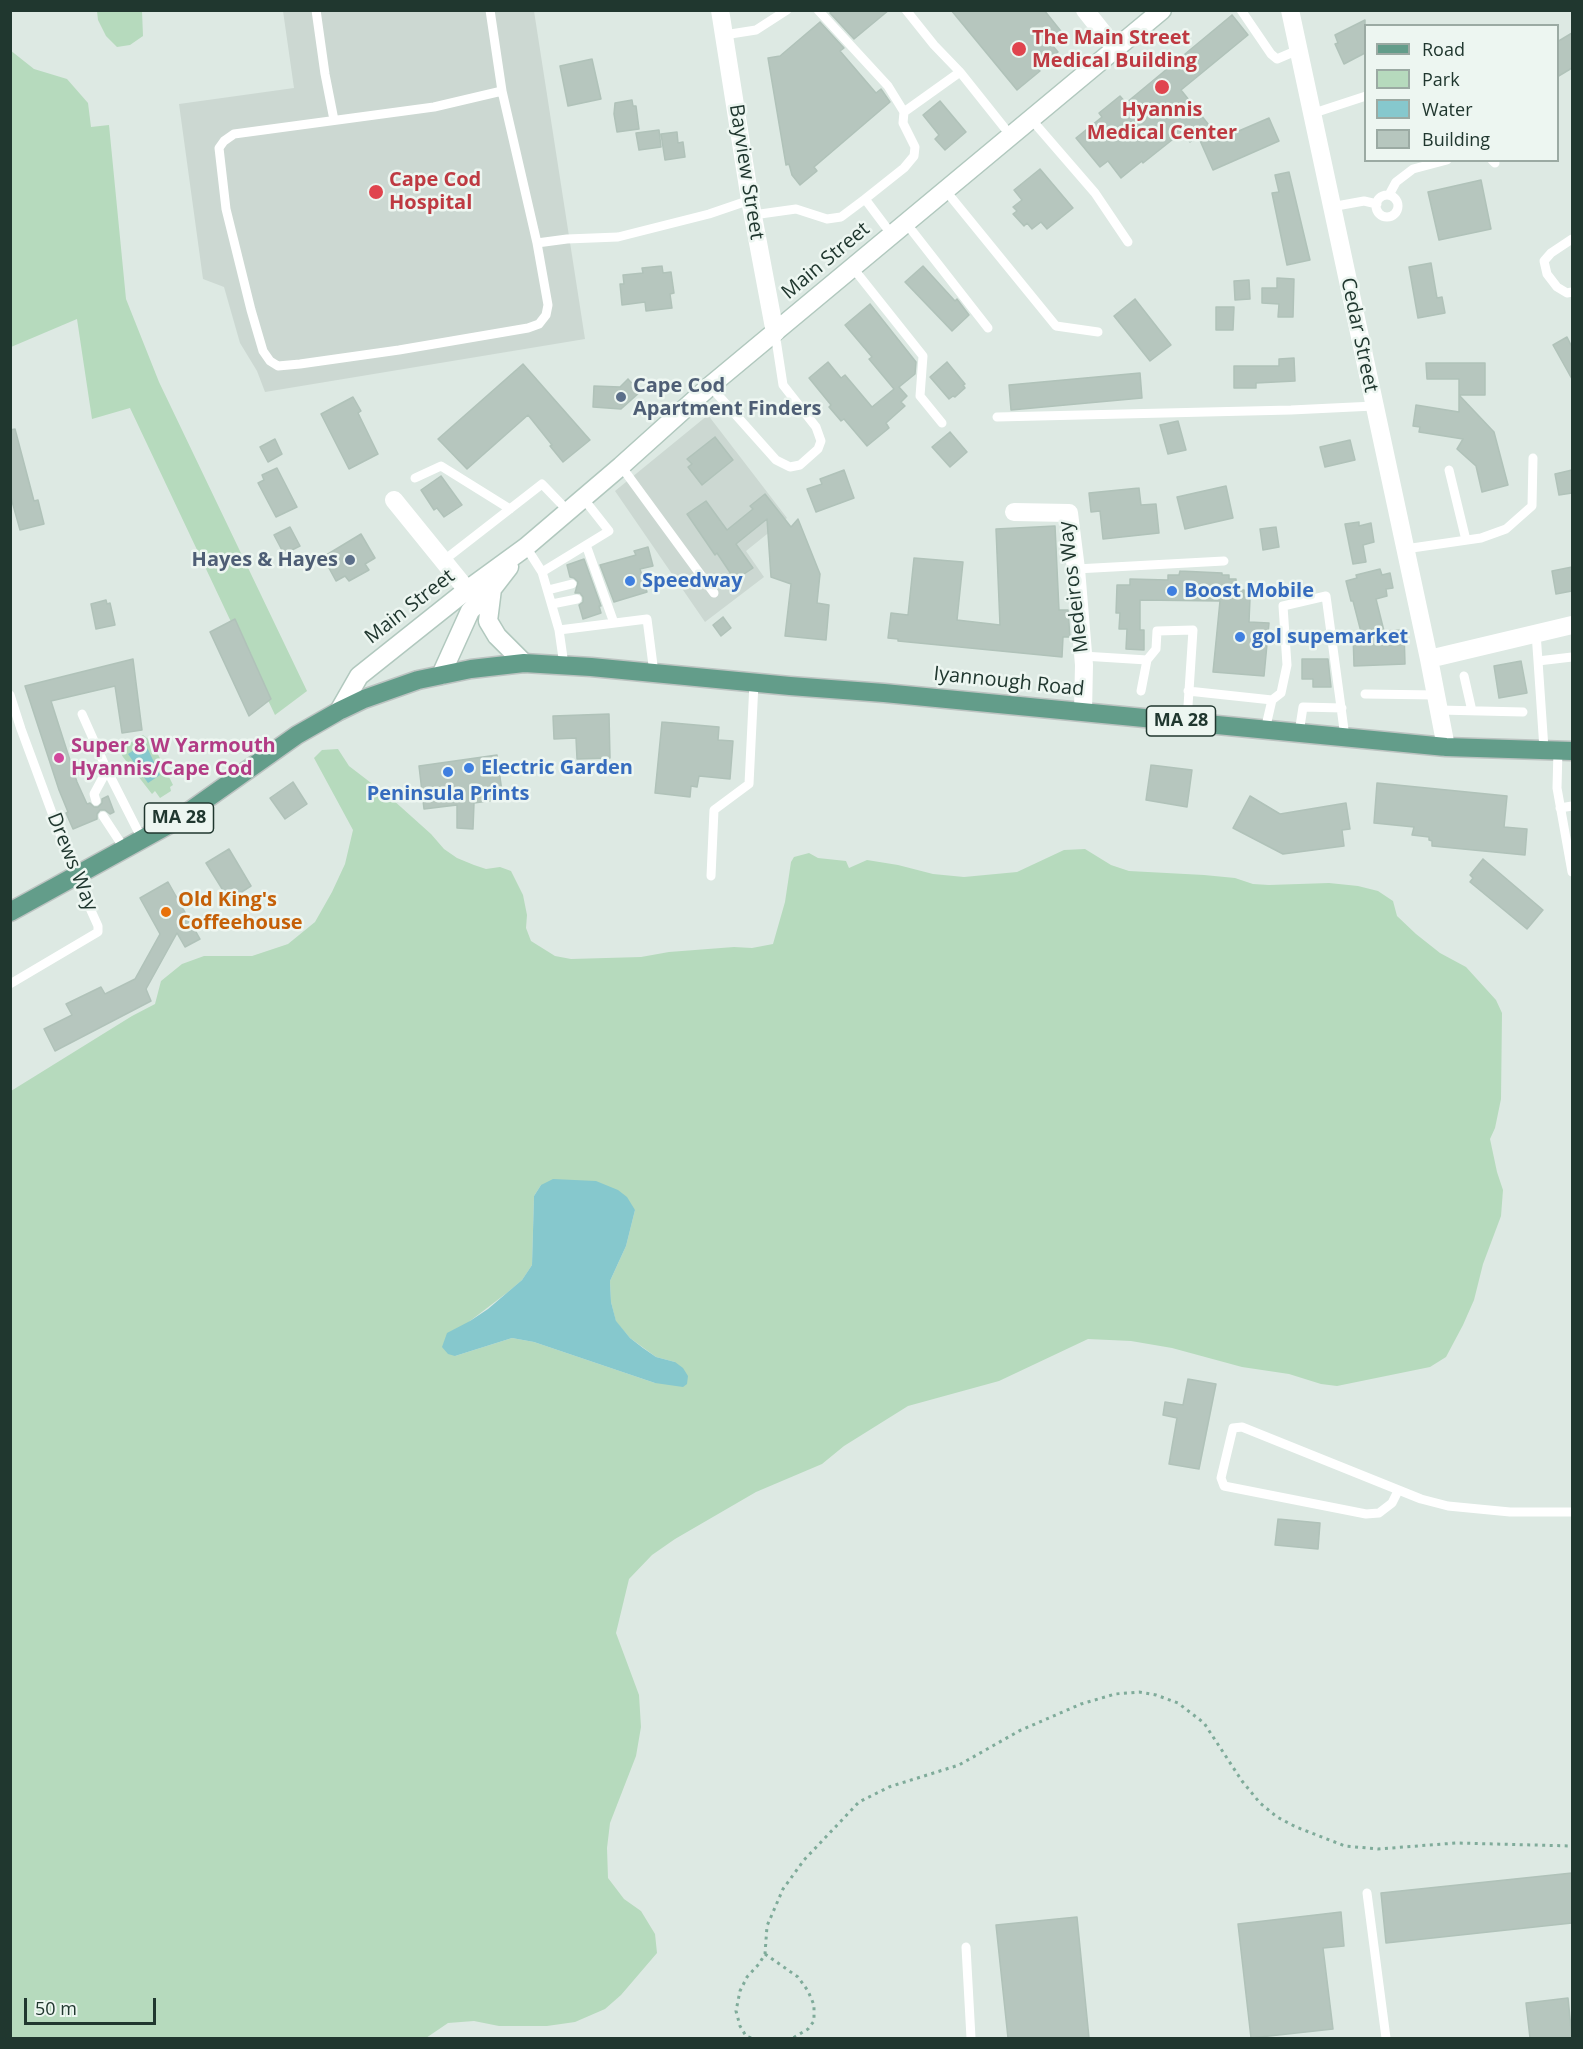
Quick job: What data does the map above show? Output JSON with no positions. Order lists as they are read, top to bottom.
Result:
{
  "streets": {
    "main road": ["Iyannough Road", "MA 28"],
    "street": [
      "Bayview Street",
      "Main Street",
      "Cedar Street",
      "Medeiros Way"
    ],
    "lane": ["Drews Way"]
  },
  "crossings": [
    ["Bayview Street", "Main Street"],
    ["Main Street", "Iyannough Road"],
    ["Main Street", "MA 28"],
    ["Cedar Street", "Iyannough Road"],
    ["Medeiros Way", "Iyannough Road"],
    ["Iyannough Road", "MA 28"],
    ["MA 28", "Drews Way"]
  ],
  "places": [
    "The Main Street Medical Building",
    "Hyannis Medical Center",
    "Cape Cod Hospital",
    "Cape Cod Apartment Finders",
    "Hayes & Hayes",
    "Speedway",
    "Boost Mobile",
    "gol supemarket",
    "Super 8 W Yarmouth Hyannis/Cape Cod",
    "Electric Garden",
    "Peninsula Prints",
    "Old King's Coffeehouse"
  ],
  "legend": [
    "Road",
    "Park",
    "Water",
    "Building"
  ],
  "scale_bar": "50 m"
}
